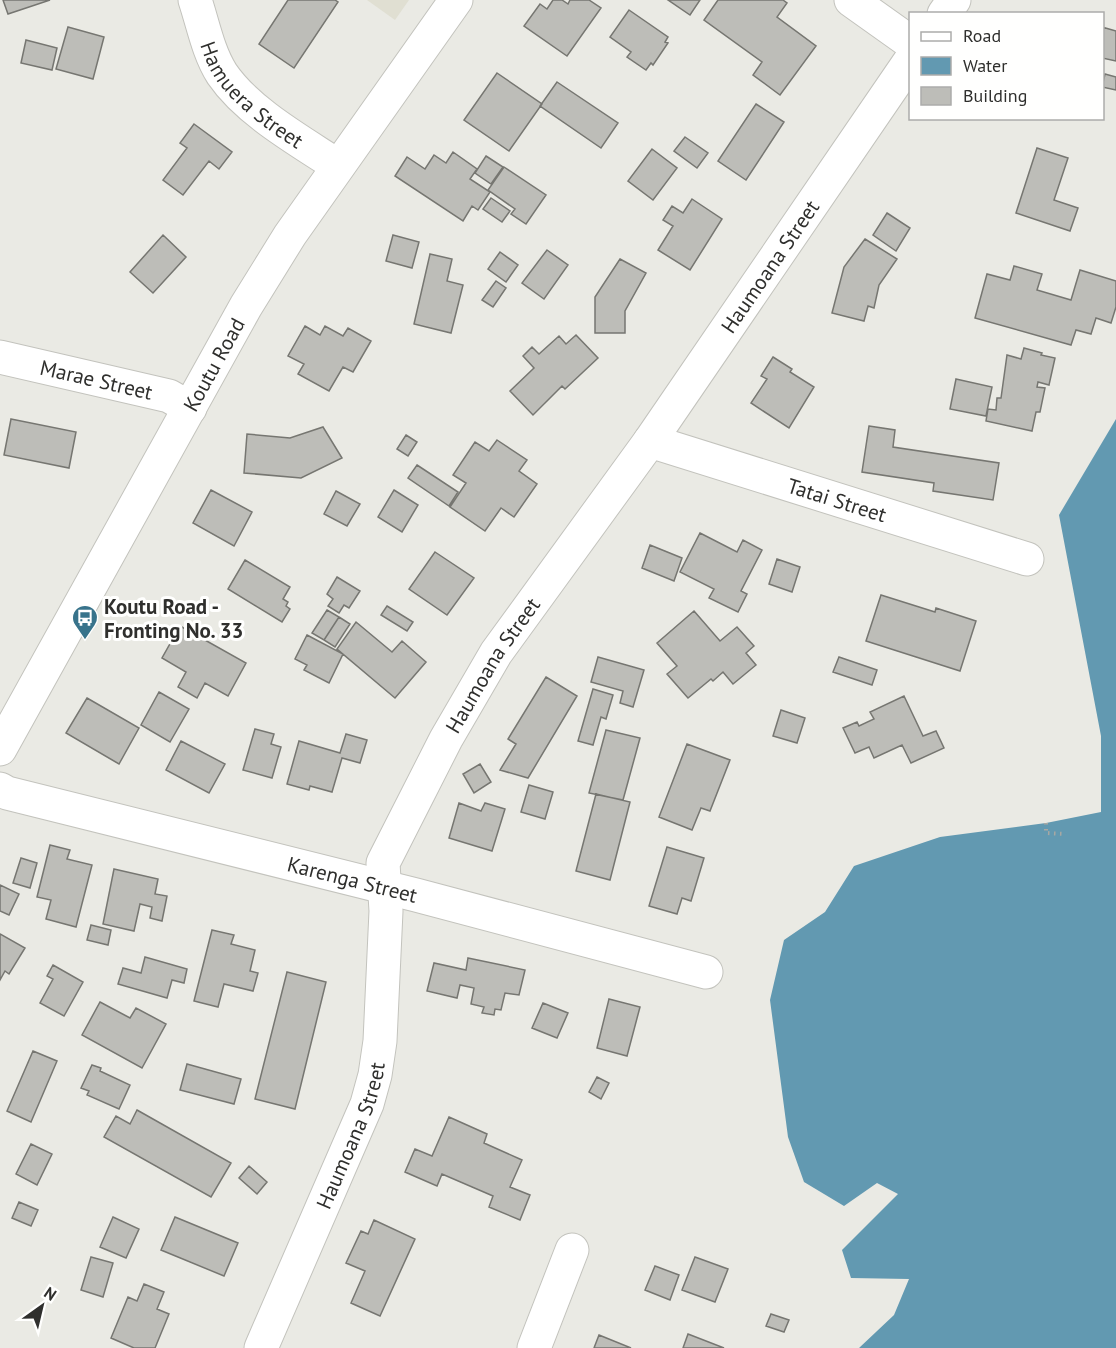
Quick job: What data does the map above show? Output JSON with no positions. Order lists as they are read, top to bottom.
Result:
{
  "streets": {
    "street": [
      "Hamuera Street",
      "Haumoana Street",
      "Koutu Road",
      "Marae Street",
      "Tatai Street",
      "Karenga Street"
    ]
  },
  "crossings": [
    ["Hamuera Street", "Koutu Road"],
    ["Haumoana Street", "Tatai Street"],
    ["Haumoana Street", "Karenga Street"],
    ["Koutu Road", "Marae Street"]
  ],
  "places": {
    "bus stop": ["Koutu Road - Fronting No. 33"]
  },
  "legend": ["Road", "Water", "Building"],
  "north": "top right"
}
